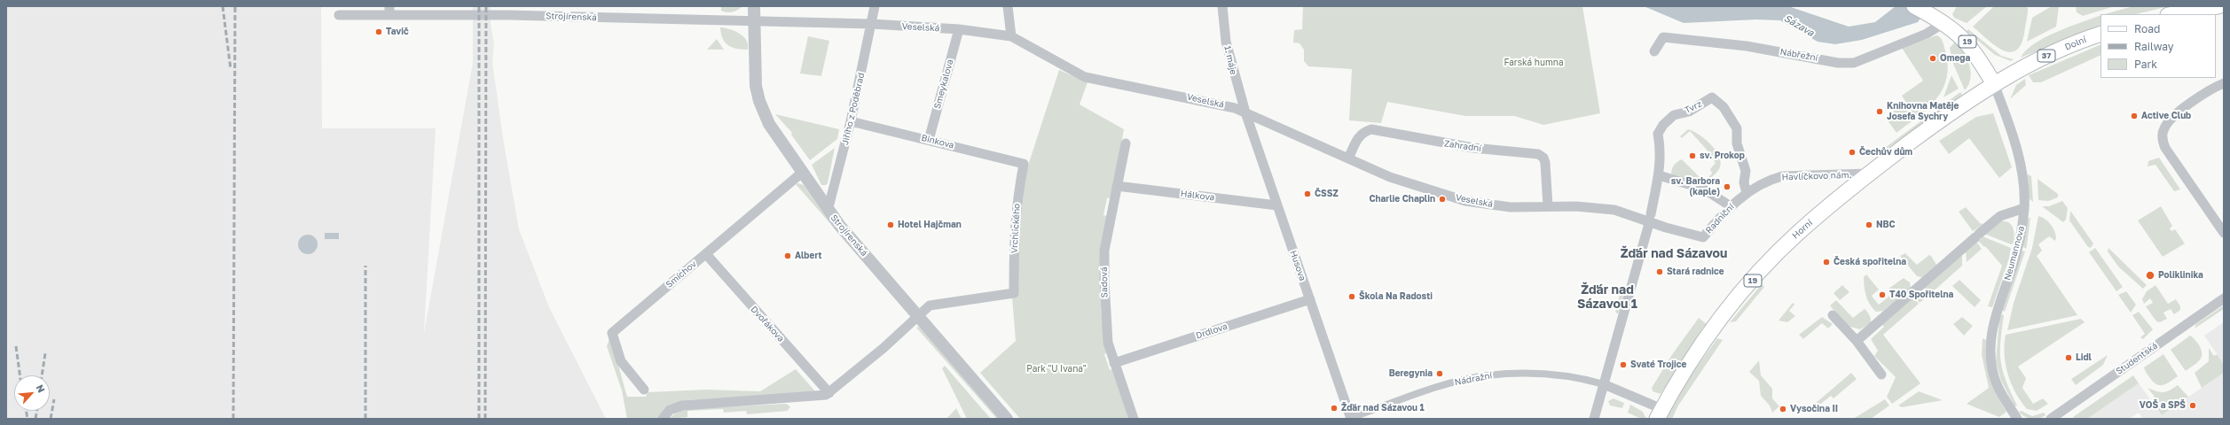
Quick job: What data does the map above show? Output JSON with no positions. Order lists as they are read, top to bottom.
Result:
{
  "streets": {
    "main road": [
      "19",
      "Dolní",
      "37",
      "Horní"
    ],
    "street": [
      "Strojírenská",
      "Veselská",
      "Nábřežní",
      "1. máje",
      "Smeykalova",
      "Tvrz",
      "Jiřího z Poděbrad",
      "Binkova",
      "Zahradní",
      "Havlíčkovo nám.",
      "Hálkova",
      "Radniční",
      "Vrchlického",
      "Neumannova",
      "Husova",
      "Smíchov",
      "Sadová",
      "Dvořákova",
      "Drdlova",
      "Studentská",
      "Nádražní"
    ]
  },
  "crossings": [
    ["Strojírenská", "Veselská"],
    ["Strojírenská", "Jiřího z Poděbrad"],
    ["Strojírenská", "Vrchlického"],
    ["Strojírenská", "Smíchov"],
    ["Veselská", "1. máje"],
    ["Veselská", "Smeykalova"],
    ["Veselská", "Tvrz"],
    ["Veselská", "Jiřího z Poděbrad"],
    ["Veselská", "Zahradní"],
    ["Veselská", "Radniční"],
    ["Veselská", "Husova"],
    ["19", "Dolní"],
    ["19", "Nábřežní"],
    ["19", "Horní"],
    ["19", "Neumannova"],
    ["Dolní", "Horní"],
    ["Dolní", "Neumannova"],
    ["1. máje", "Husova"],
    ["Smeykalova", "Binkova"],
    ["Tvrz", "Havlíčkovo nám."],
    ["Tvrz", "Radniční"],
    ["Tvrz", "Nádražní"],
    ["Jiřího z Poděbrad", "Binkova"],
    ["Binkova", "Vrchlického"],
    ["Havlíčkovo nám.", "Radniční"],
    ["Havlíčkovo nám.", "Horní"],
    ["Hálkova", "Husova"],
    ["Hálkova", "Sadová"],
    ["Horní", "Neumannova"],
    ["Husova", "Drdlova"],
    ["Husova", "Nádražní"],
    ["Smíchov", "Dvořákova"],
    ["Sadová", "Drdlova"]
  ],
  "districts": ["Žďár nad Sázavou", "Žďár nad Sázavou 1"],
  "water": ["Sázava"],
  "parks": ["Farská humna", "Park \"U Ivana\""],
  "places": [
    "Tavič",
    "Omega",
    "Knihovna Matěje Josefa Sychry",
    "Active Club",
    "Čechův dům",
    "sv. Prokop",
    "sv. Barbora (kaple)",
    "ČSSZ",
    "Charlie Chaplin",
    "Hotel Hajčman",
    "NBC",
    "Albert",
    "Česká spořitelna",
    "Stará radnice",
    "Poliklinika",
    "T40 Spořitelna",
    "Škola Na Radosti",
    "Lidl",
    "Svaté Trojice",
    "Beregynia",
    "VOŠ a SPŠ",
    "Žďár nad Sázavou 1",
    "Vysočina II"
  ],
  "legend": ["Road", "Railway", "Park"],
  "north": "top right"
}
